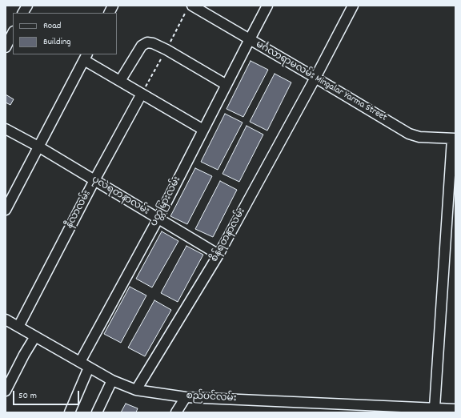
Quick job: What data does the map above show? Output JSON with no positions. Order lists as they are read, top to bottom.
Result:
{
  "streets": {
    "street": [
      "မင်္ဂလာရာမလမ်း Mingalar Yarma Street",
      "ပုလဲရတနာလမ်း",
      "ပတ္တမြားလမ်း",
      "နီလာလမ်း",
      "စိန်ရတနာလမ်း",
      "စည်ပင်လမ်း"
    ]
  },
  "crossings": [
    ["မင်္ဂလာရာမလမ်း Mingalar Yarma Street", "ပတ္တမြားလမ်း"],
    ["မင်္ဂလာရာမလမ်း Mingalar Yarma Street", "စိန်ရတနာလမ်း"],
    ["ပုလဲရတနာလမ်း", "ပတ္တမြားလမ်း"],
    ["ပုလဲရတနာလမ်း", "နီလာလမ်း"],
    ["ပုလဲရတနာလမ်း", "စိန်ရတနာလမ်း"],
    ["ပတ္တမြားလမ်း", "စည်ပင်လမ်း"],
    ["နီလာလမ်း", "စည်ပင်လမ်း"],
    ["စိန်ရတနာလမ်း", "စည်ပင်လမ်း"]
  ],
  "legend": ["Road", "Building"],
  "scale_bar": "50 m"
}
